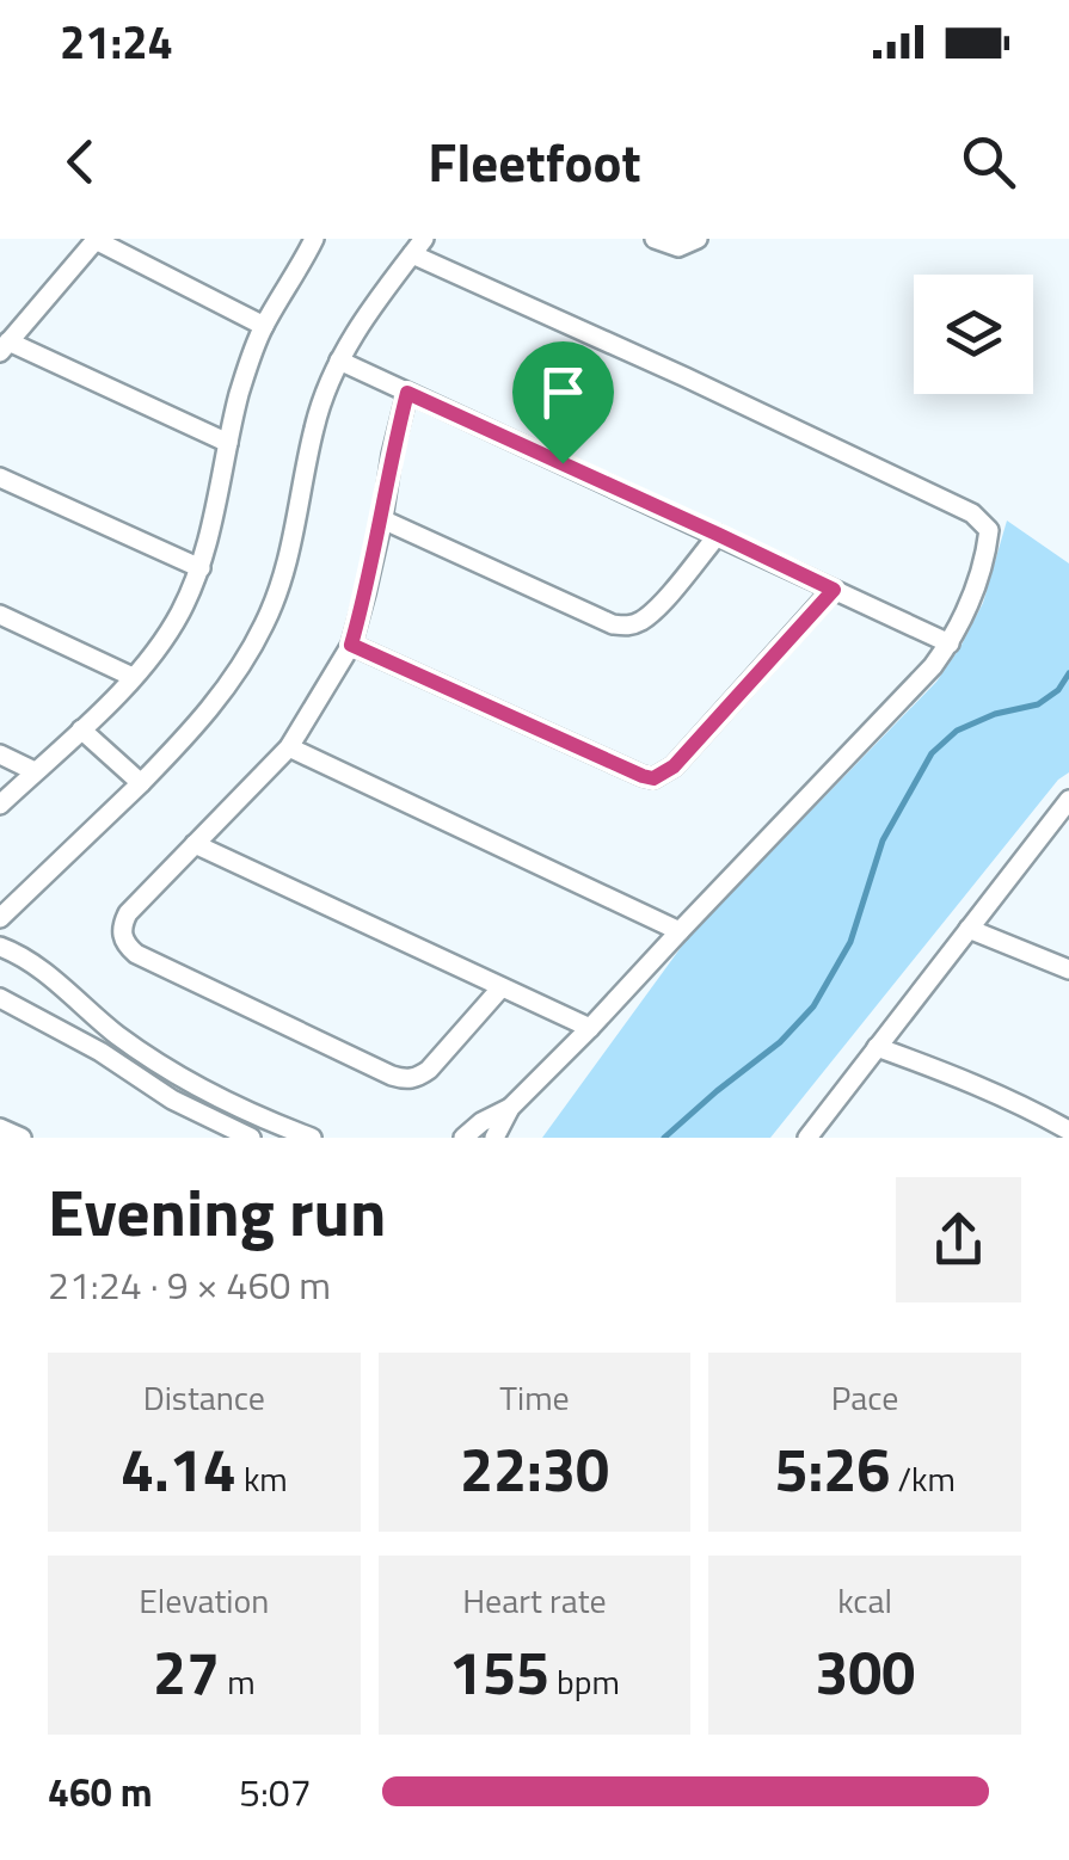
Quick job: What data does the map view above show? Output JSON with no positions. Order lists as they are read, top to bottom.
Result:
{
  "page": {
    "status": "21:24",
    "header": "Fleetfoot",
    "heading": ["Evening run", "21:24 · 9 × 460 m"],
    "stats": [
      ["Distance", "4.14 km"],
      ["Time", "22:30"],
      ["Pace", "5:26 /km"],
      ["Elevation", "27 m"],
      ["Heart rate", "155 bpm"],
      ["kcal", "300"]
    ],
    "list": [
      {
        "name": "460 m",
        "note": "5:07"
      }
    ]
  }
}
